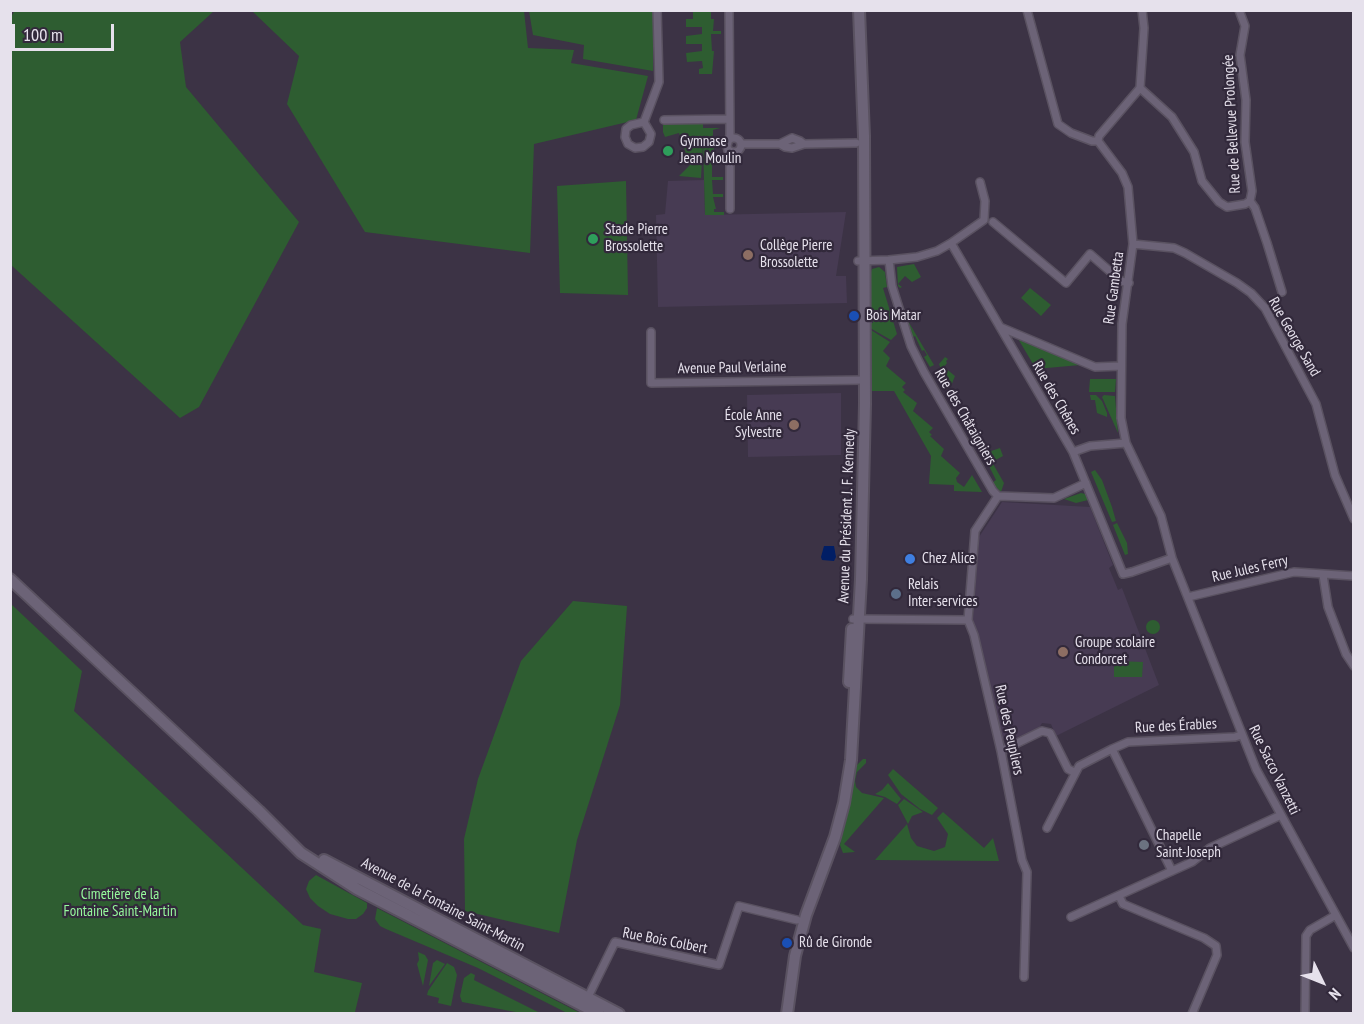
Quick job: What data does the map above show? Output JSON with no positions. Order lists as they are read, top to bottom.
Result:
{
  "streets": {
    "main road": ["Avenue du Président J. F. Kennedy", "Avenue de la Fontaine Saint-Martin"],
    "street": [
      "Rue de Bellevue Prolongée",
      "Rue Gambetta",
      "Rue George Sand",
      "Avenue Paul Verlaine",
      "Rue des Chênes",
      "Rue des Châtaigniers",
      "Rue Jules Ferry",
      "Rue des Érables",
      "Rue des Peupliers",
      "Rue Sacco Vanzetti",
      "Rue Bois Colbert"
    ]
  },
  "crossings": [
    ["Rue Gambetta", "Rue George Sand"],
    ["Rue Gambetta", "Rue des Chênes"],
    ["Rue Gambetta", "Rue Jules Ferry"],
    ["Rue Gambetta", "Rue Sacco Vanzetti"],
    ["Avenue Paul Verlaine", "Avenue du Président J. F. Kennedy"],
    ["Rue des Châtaigniers", "Rue des Peupliers"],
    ["Avenue du Président J. F. Kennedy", "Rue Bois Colbert"],
    ["Rue Jules Ferry", "Rue Sacco Vanzetti"],
    ["Rue des Érables", "Rue Sacco Vanzetti"],
    ["Avenue de la Fontaine Saint-Martin", "Rue Bois Colbert"]
  ],
  "parks": ["Cimetière de la Fontaine Saint-Martin"],
  "places": [
    "Gymnase Jean Moulin",
    "Stade Pierre Brossolette",
    "Collège Pierre Brossolette",
    "Bois Matar",
    "École Anne Sylvestre",
    "Chez Alice",
    "Relais Inter-services",
    "Groupe scolaire Condorcet",
    "Chapelle Saint-Joseph",
    "Rû de Gironde"
  ],
  "scale_bar": "100 m",
  "north": "bottom right"
}
